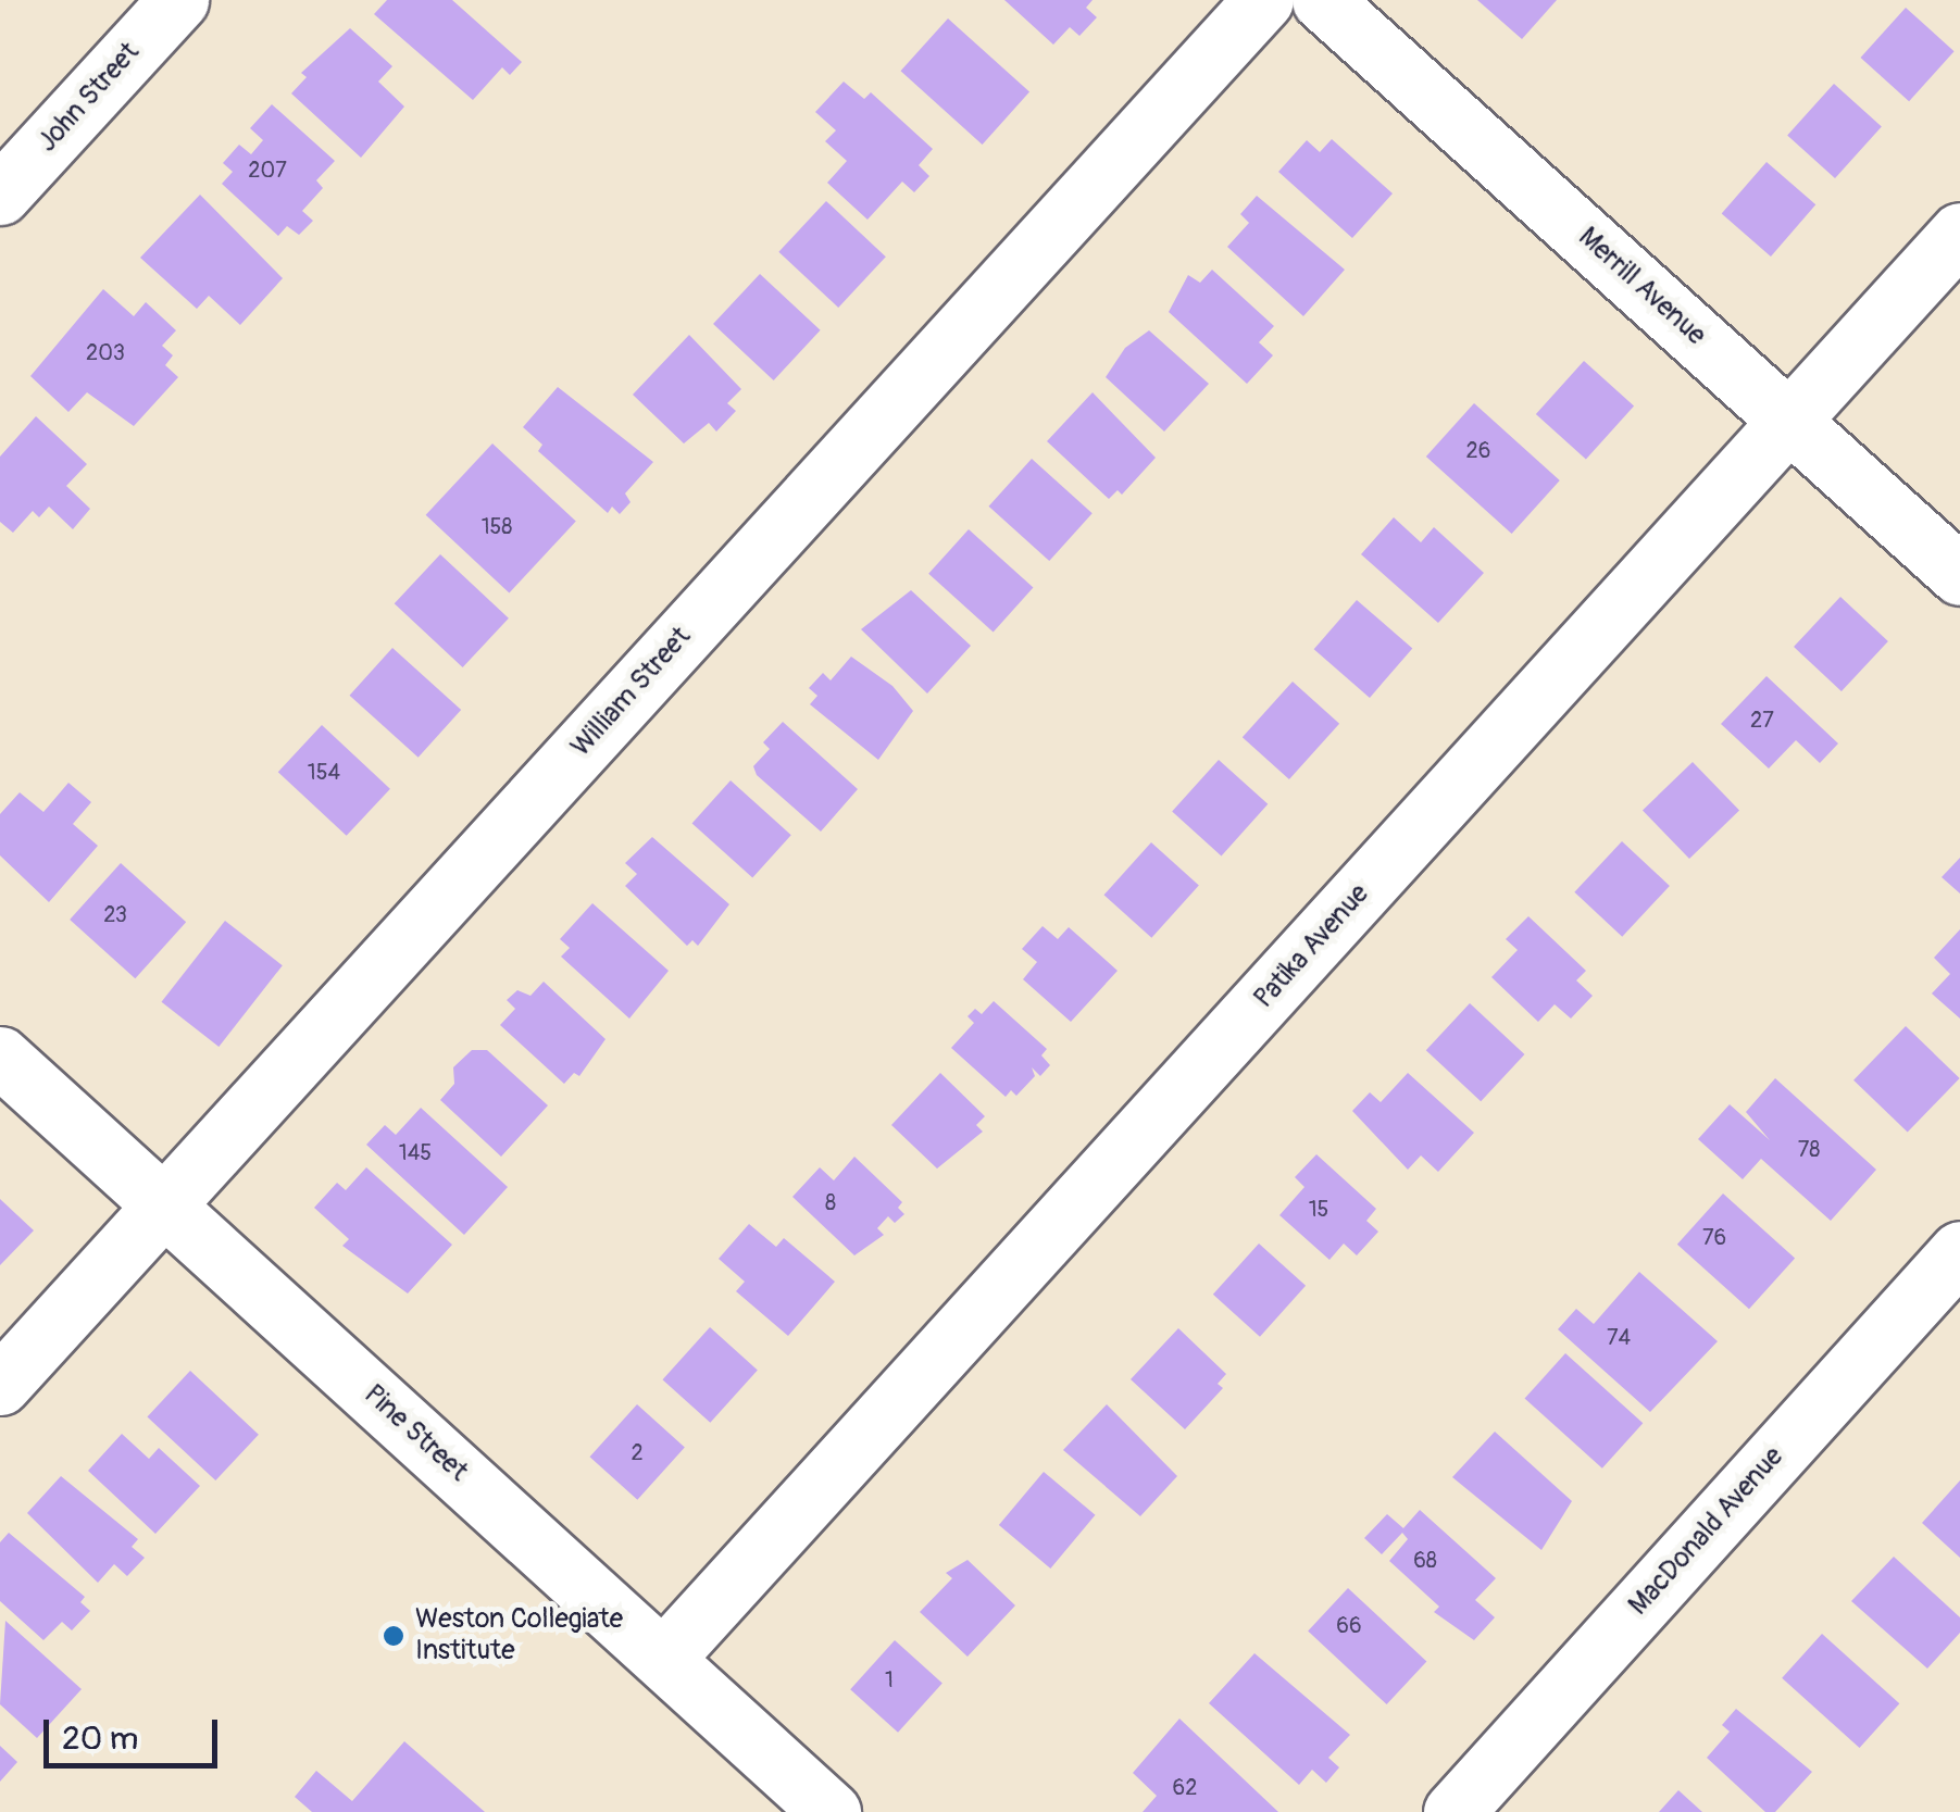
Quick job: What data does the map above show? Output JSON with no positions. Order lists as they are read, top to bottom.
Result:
{
  "streets": {
    "street": [
      "John Street",
      "Merrill Avenue",
      "William Street",
      "Patika Avenue",
      "Pine Street",
      "MacDonald Avenue"
    ]
  },
  "crossings": [
    ["Merrill Avenue", "Patika Avenue"],
    ["William Street", "Pine Street"],
    ["Patika Avenue", "Pine Street"]
  ],
  "places": ["Weston Collegiate Institute"],
  "house_numbers": [
    "207",
    "203",
    "26",
    "158",
    "27",
    "154",
    "23",
    "78",
    "145",
    "8",
    "15",
    "76",
    "74",
    "2",
    "68",
    "66",
    "1",
    "62"
  ],
  "scale_bar": "20 m"
}
